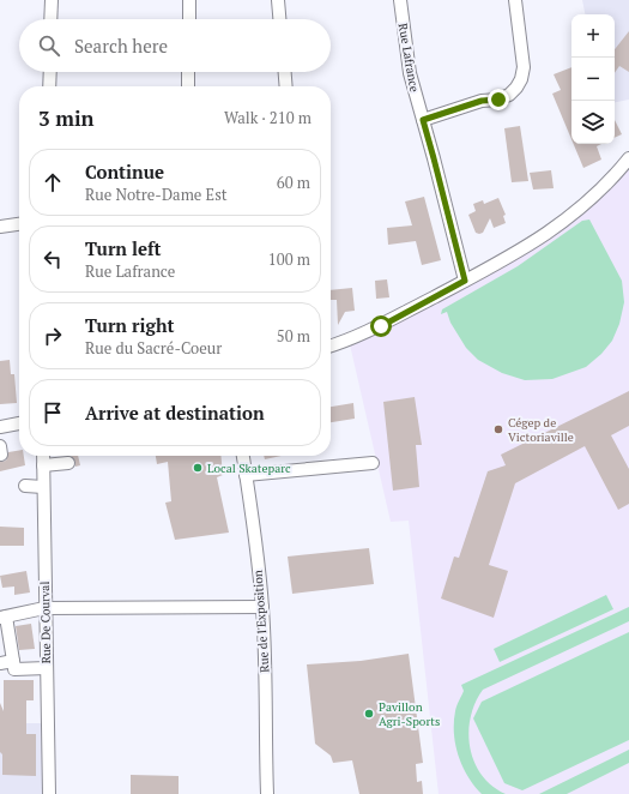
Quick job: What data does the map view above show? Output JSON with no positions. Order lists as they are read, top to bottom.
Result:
{
  "streets": {
    "street": ["Rue Lafrance", "Rue de l'Exposition", "Rue De Courval"]
  },
  "places": ["Cégep de Victoriaville", "Local Skateparc", "Pavillon Agri-Sports"],
  "page": {
    "map_buttons": ["+", "−"],
    "search": "Search here",
    "heading": ["3 min", "Walk · 210 m"],
    "list": [
      ["Continue", "Rue Notre-Dame Est", "60 m"],
      ["Turn left", "Rue Lafrance", "100 m"],
      ["Turn right", "Rue du Sacré-Coeur", "50 m"],
      "Arrive at destination"
    ]
  }
}
